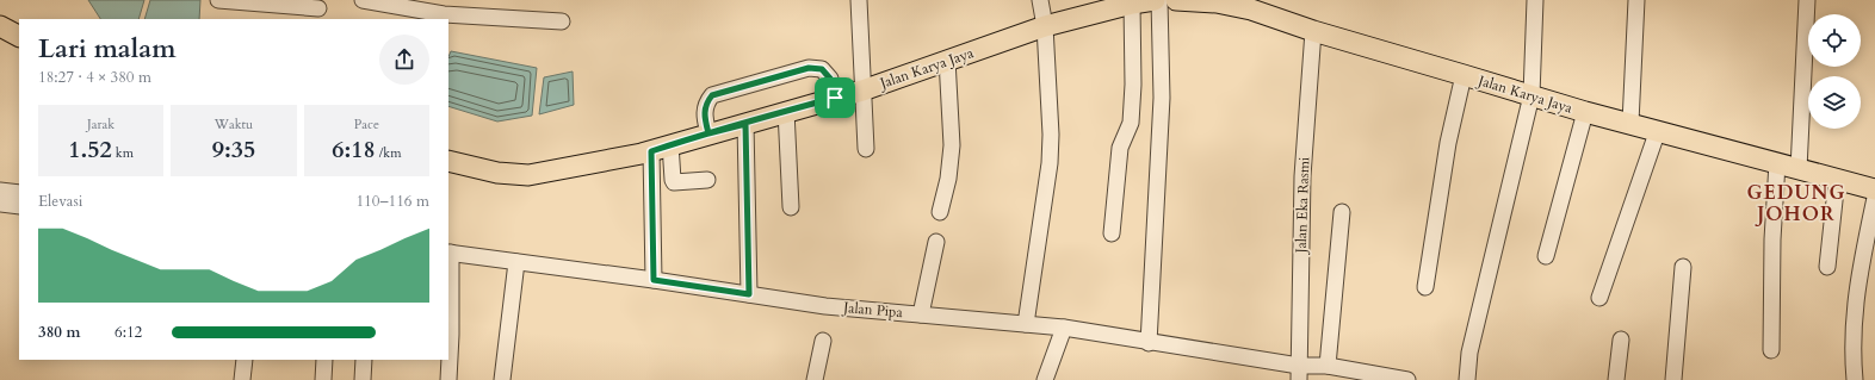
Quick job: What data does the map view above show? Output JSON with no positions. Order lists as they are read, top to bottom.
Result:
{
  "streets": {
    "main road": ["Jalan Karya Jaya"],
    "street": ["Jalan Eka Rasmi", "Jalan Pipa"]
  },
  "crossings": [
    ["Jalan Karya Jaya", "Jalan Eka Rasmi"],
    ["Jalan Eka Rasmi", "Jalan Pipa"]
  ],
  "districts": ["GEDUNG JOHOR"],
  "page": {
    "heading": ["Lari malam", "18:27 · 4 × 380 m"],
    "stats": [
      ["Jarak", "1.52 km"],
      ["Waktu", "9:35"],
      ["Pace", "6:18 /km"]
    ],
    "chart": ["Elevasi", "110–116 m"],
    "list": [
      {
        "name": "380 m",
        "note": "6:12"
      }
    ]
  }
}
